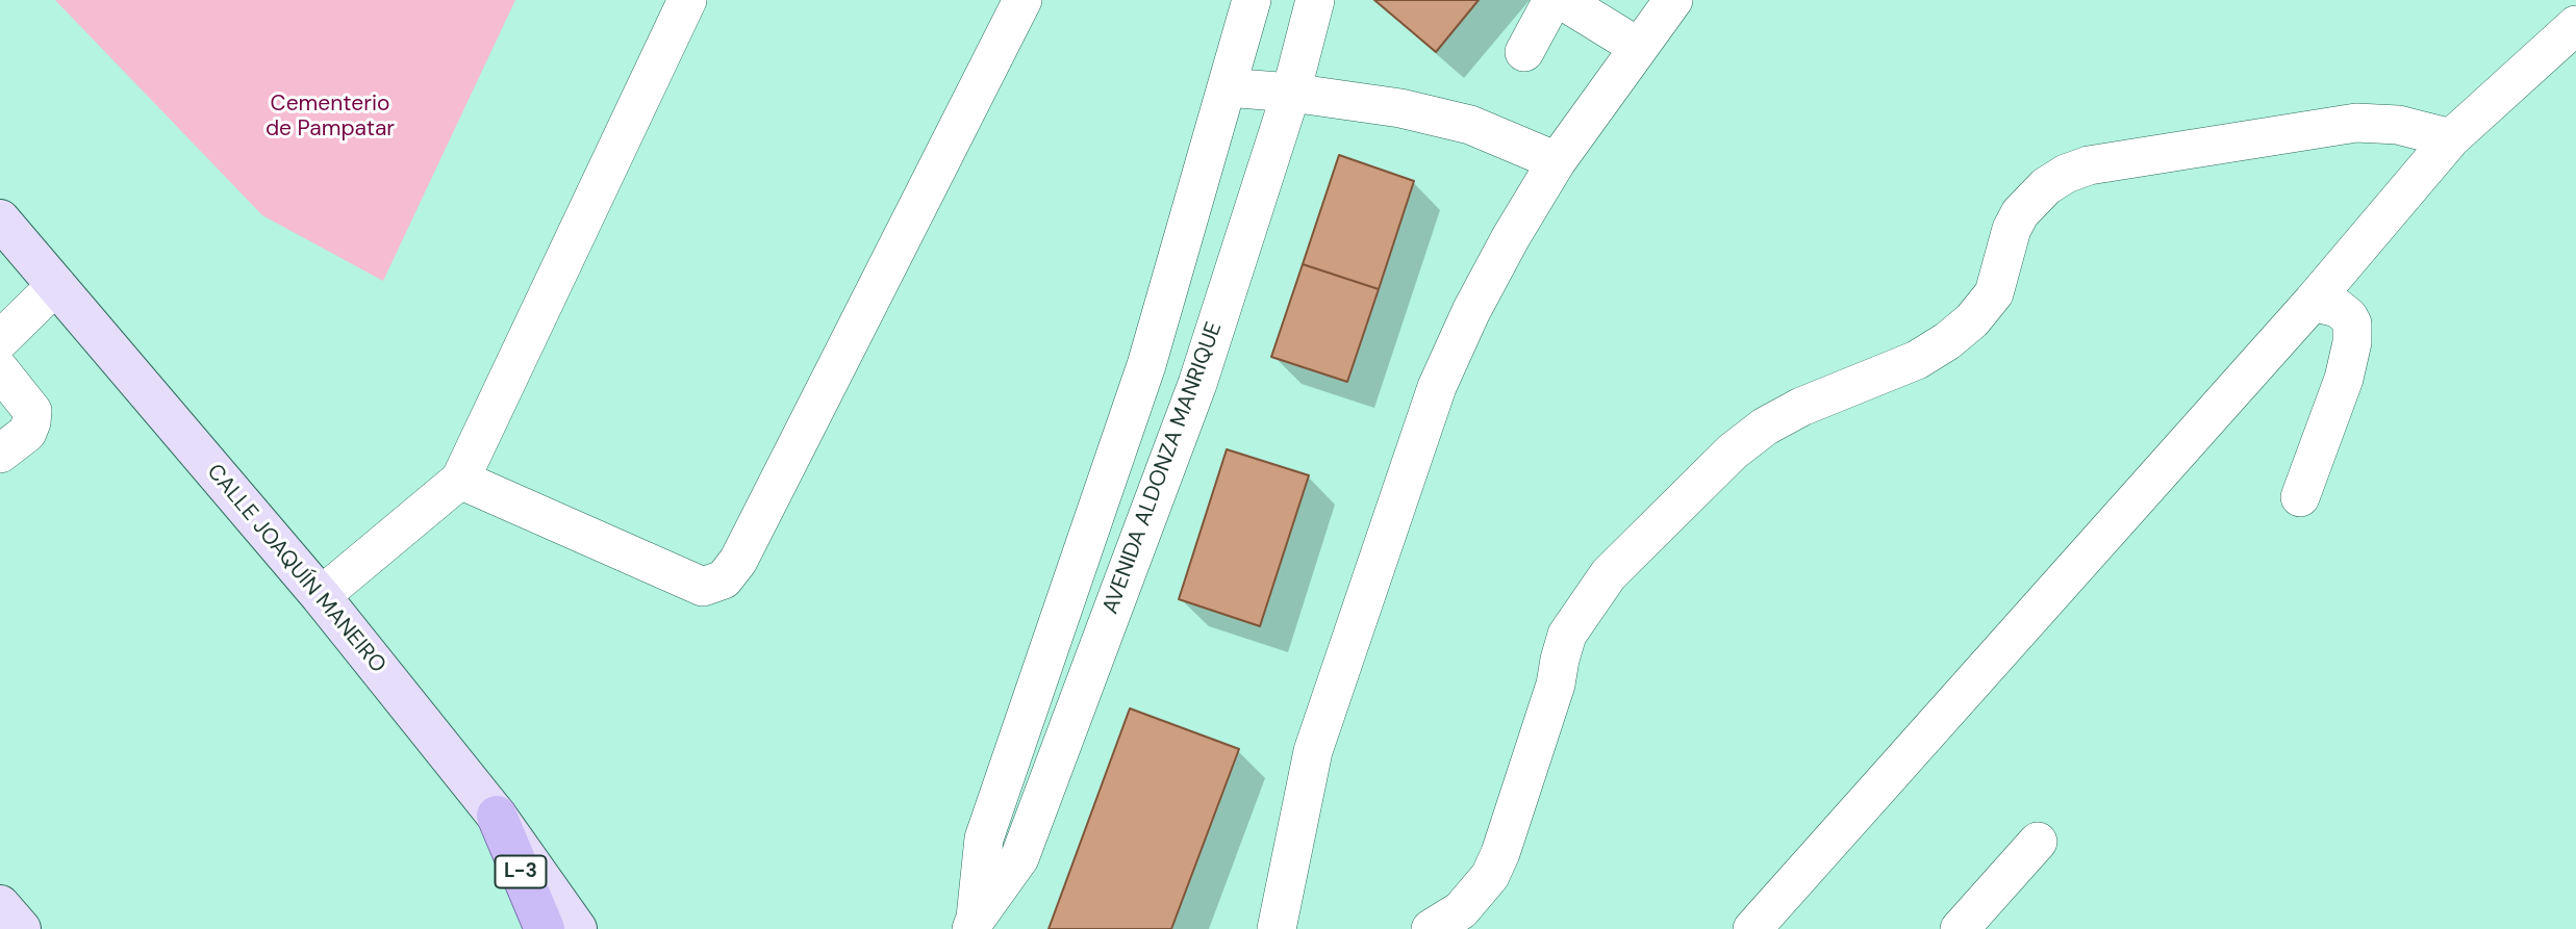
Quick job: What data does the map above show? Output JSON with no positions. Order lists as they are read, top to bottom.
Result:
{
  "streets": {
    "main road": ["L-3"],
    "street": ["AVENIDA ALDONZA MANRIQUE", "CALLE JOAQUÍN MANEIRO"]
  },
  "crossings": [
    ["CALLE JOAQUÍN MANEIRO", "L-3"]
  ],
  "parks": ["Cementerio de Pampatar"]
}
